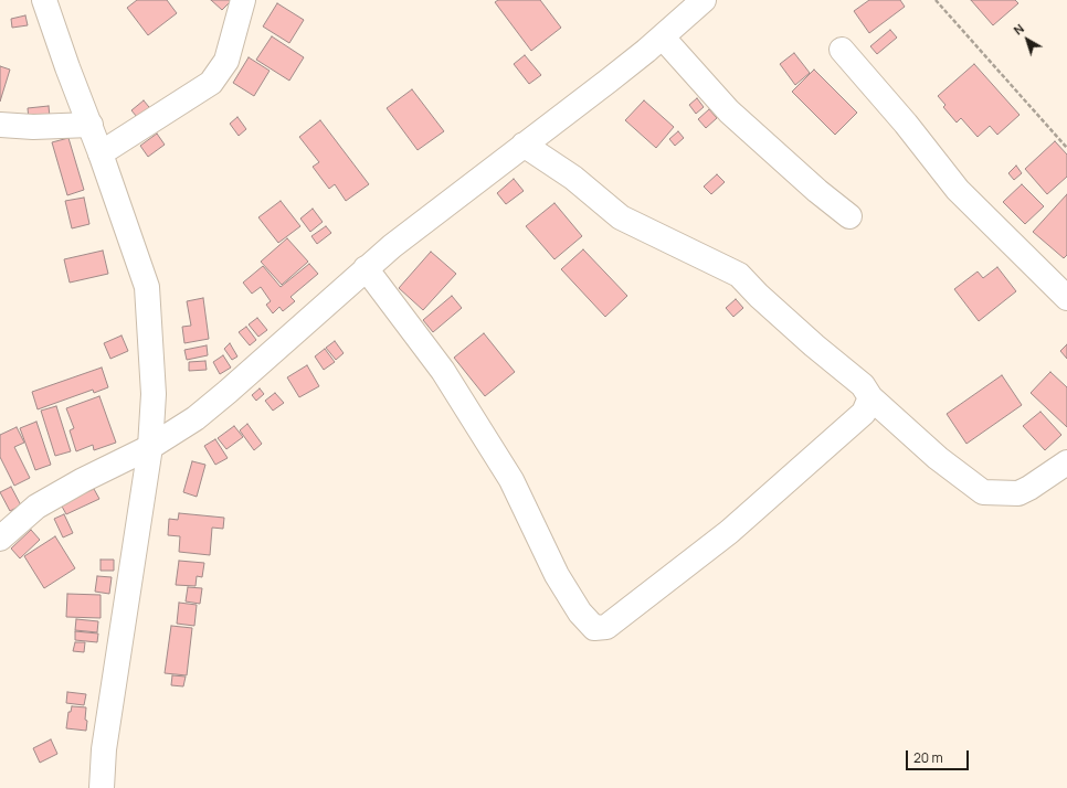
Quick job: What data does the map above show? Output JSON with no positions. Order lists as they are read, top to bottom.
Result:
{
  "scale_bar": "20 m",
  "north": "top left"
}
